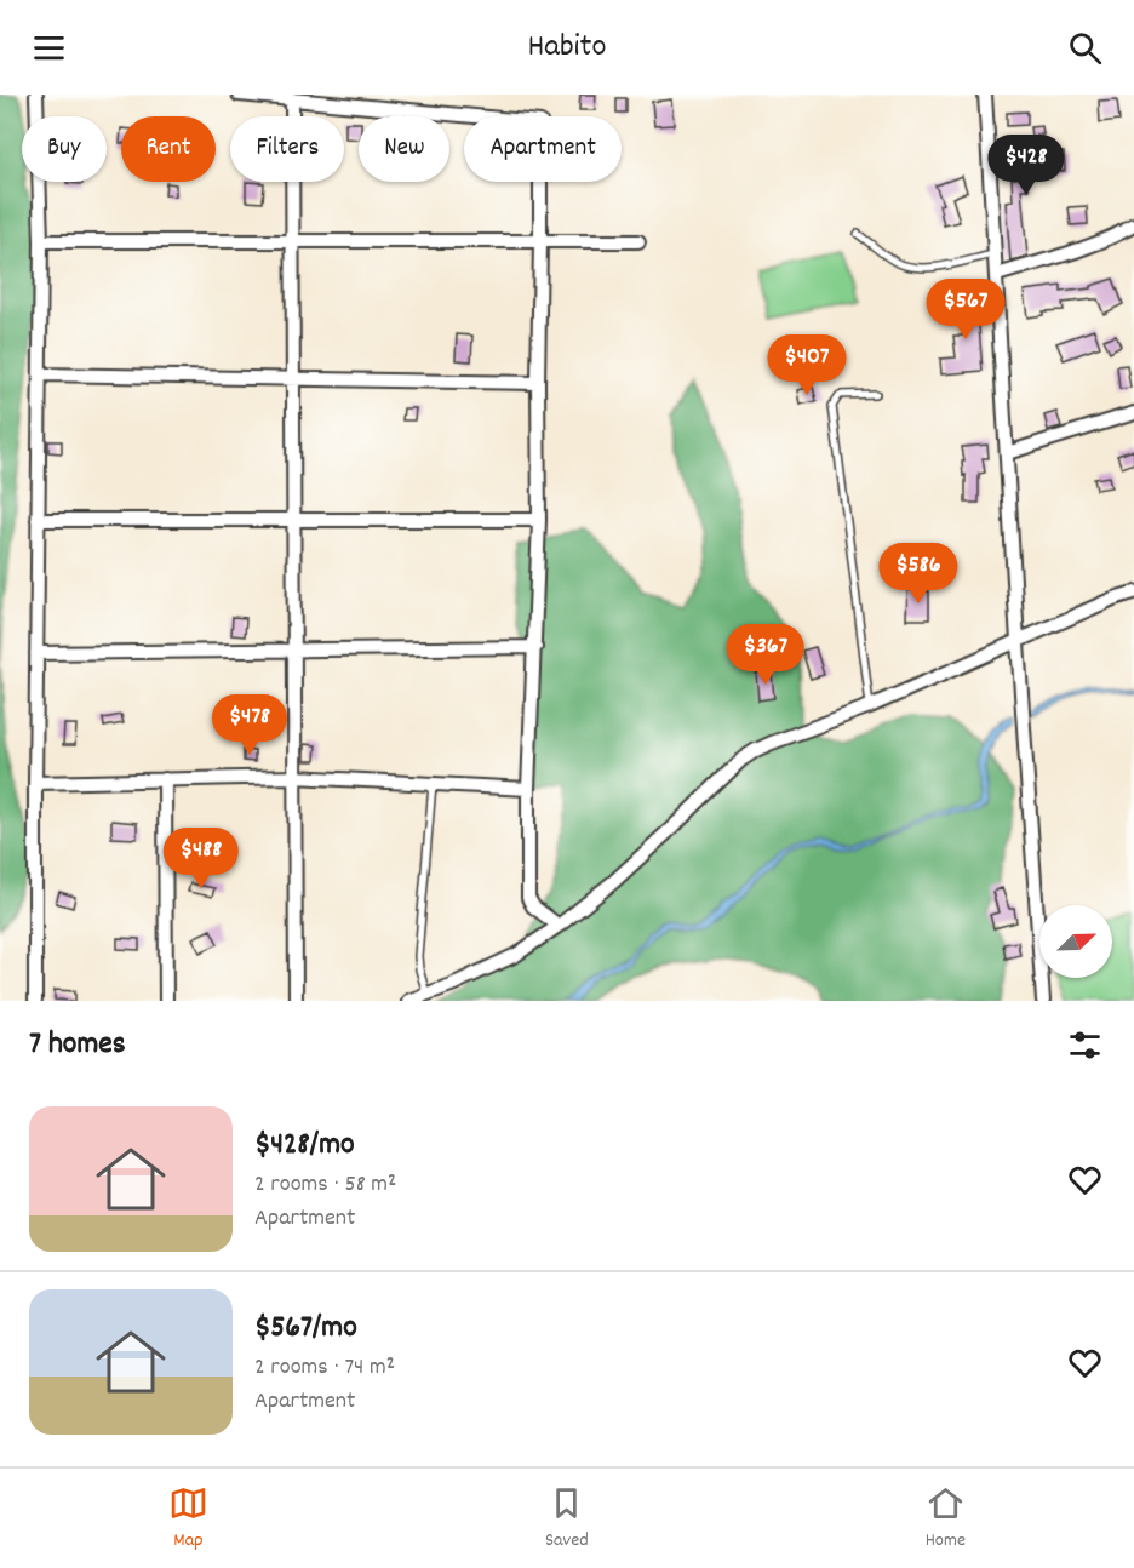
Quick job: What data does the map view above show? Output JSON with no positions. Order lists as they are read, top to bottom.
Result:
{
  "north": "top right",
  "page": {
    "header": "Habito",
    "chip": [
      "Buy",
      "Rent",
      "Filters",
      "New",
      "Apartment"
    ],
    "price": [
      "$428",
      "$567",
      "$407",
      "$586",
      "$367",
      "$478",
      "$488"
    ],
    "heading": "7 homes",
    "list": [
      {
        "name": "$428/mo",
        "note": "2 rooms · 58 m² · Apartment"
      },
      {
        "name": "$567/mo",
        "note": "2 rooms · 74 m² · Apartment"
      }
    ],
    "tabs": ["Map", "Saved", "Home"]
  }
}
